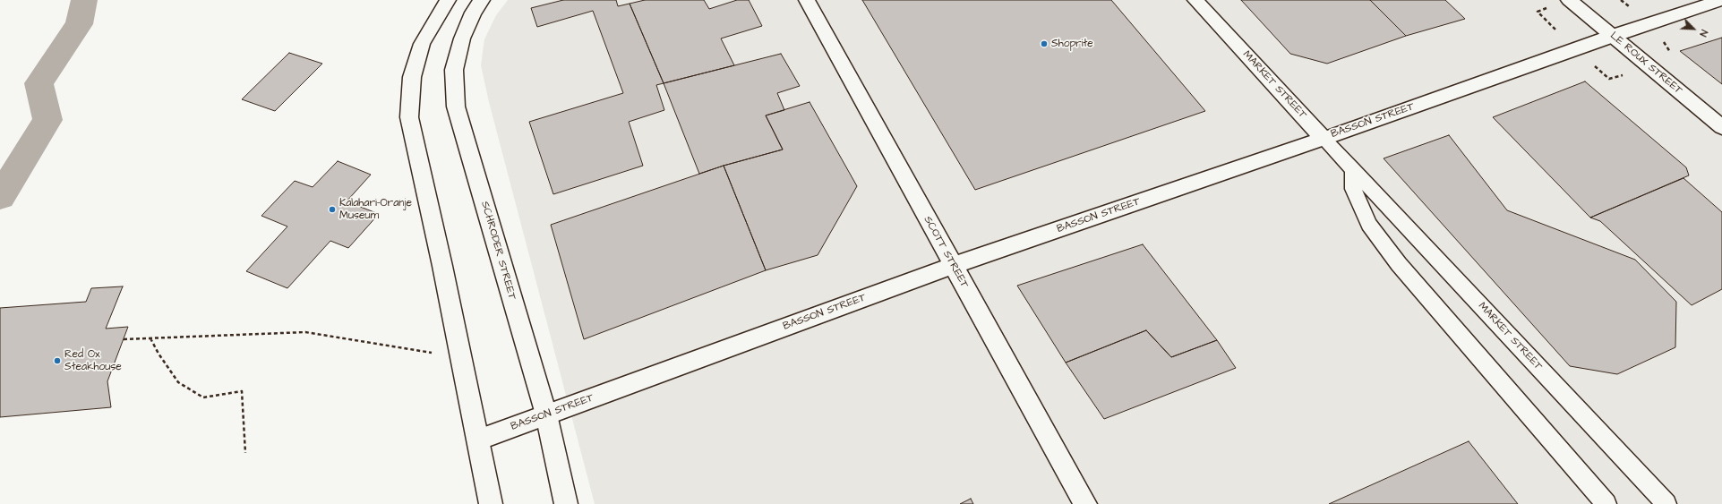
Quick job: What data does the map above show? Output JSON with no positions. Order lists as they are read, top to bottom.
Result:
{
  "streets": {
    "main road": [
      "LE ROUX STREET",
      "MARKET STREET",
      "BASSON STREET",
      "SCHRODER STREET",
      "SCOTT STREET"
    ]
  },
  "crossings": [
    ["LE ROUX STREET", "BASSON STREET"],
    ["MARKET STREET", "BASSON STREET"],
    ["BASSON STREET", "SCHRODER STREET"],
    ["BASSON STREET", "SCOTT STREET"]
  ],
  "places": ["Shoprite", "Kalahari-Oranje Museum", "Red Ox Steakhouse"],
  "north": "bottom right"
}
